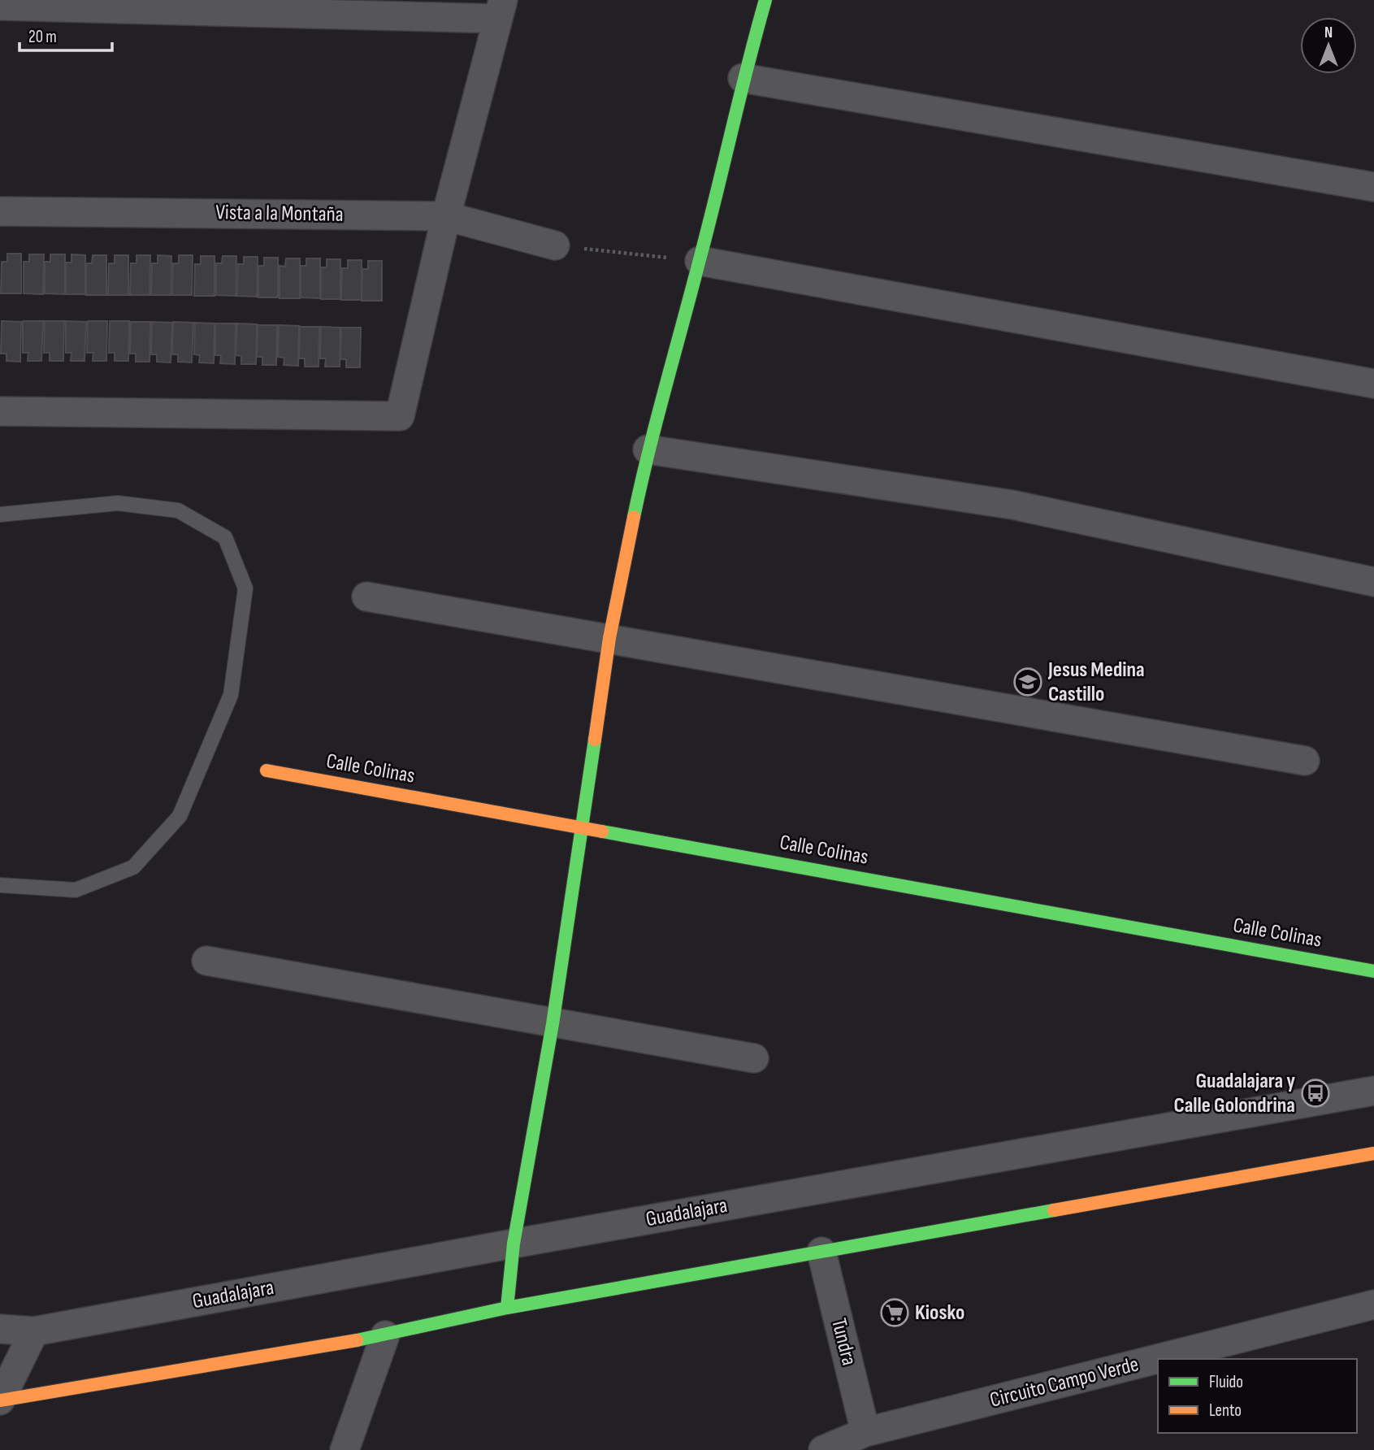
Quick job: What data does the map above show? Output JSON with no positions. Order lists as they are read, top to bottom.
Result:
{
  "streets": {
    "street": [
      "Vista a la Montaña",
      "Calle Colinas",
      "Guadalajara",
      "Tundra",
      "Circuito Campo Verde"
    ]
  },
  "crossings": [
    ["Tundra", "Circuito Campo Verde"]
  ],
  "places": {
    "school or university": ["Jesus Medina Castillo"],
    "bus stop": ["Guadalajara y Calle Golondrina"],
    "supermarket": ["Kiosko"]
  },
  "legend": ["Fluido", "Lento"],
  "scale_bar": "20 m",
  "north": "top"
}
